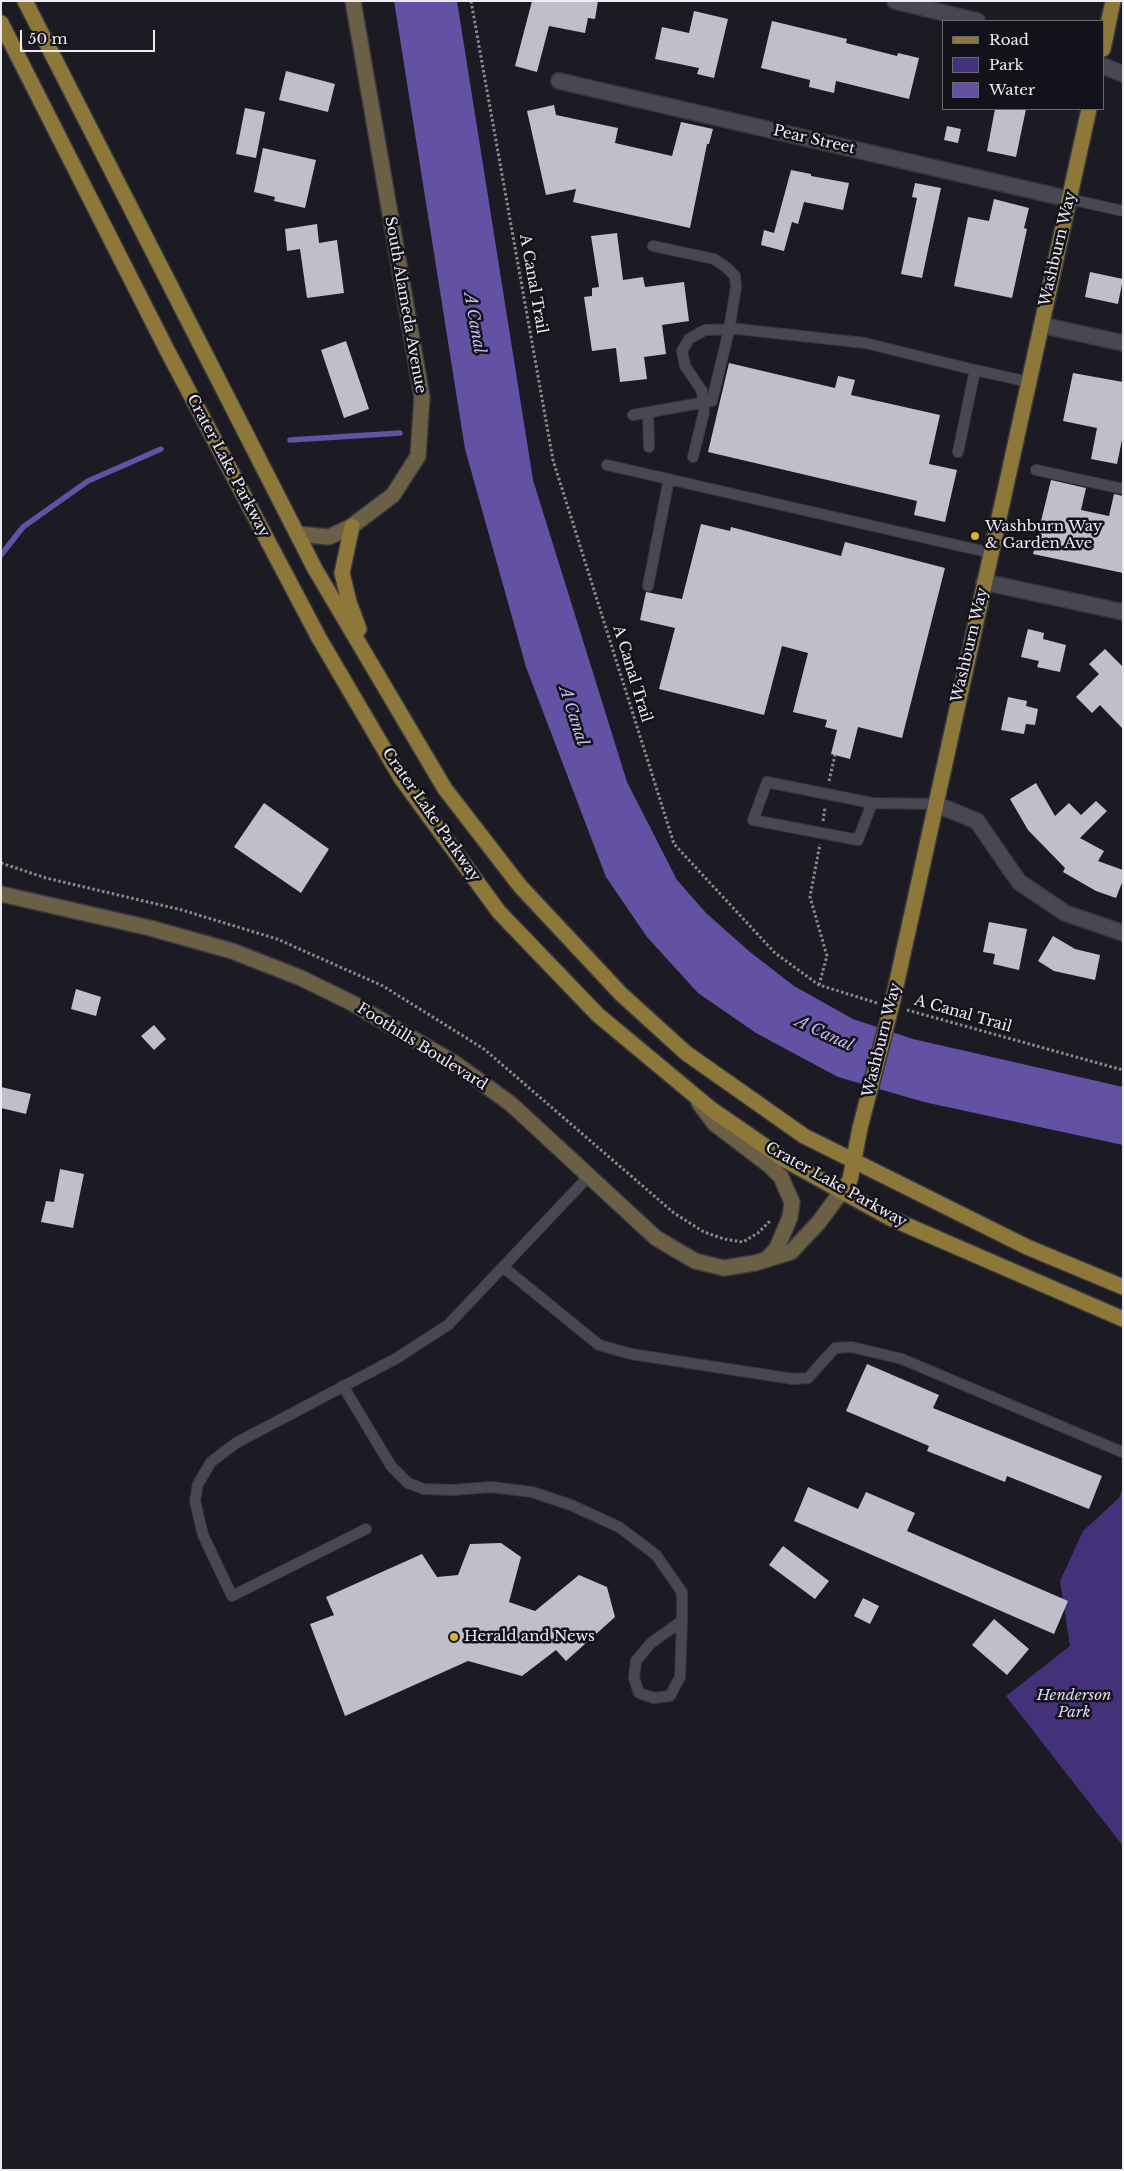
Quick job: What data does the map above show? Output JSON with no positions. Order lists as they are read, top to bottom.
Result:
{
  "streets": {
    "main road": [
      "Washburn Way",
      "South Alameda Avenue",
      "Crater Lake Parkway",
      "Foothills Boulevard"
    ],
    "street": ["Pear Street"],
    "path": ["A Canal Trail"]
  },
  "crossings": [
    ["Pear Street", "Washburn Way"],
    ["Washburn Way", "A Canal Trail"],
    ["Washburn Way", "Crater Lake Parkway"],
    ["Washburn Way", "Foothills Boulevard"],
    ["South Alameda Avenue", "Crater Lake Parkway"],
    ["Crater Lake Parkway", "Foothills Boulevard"]
  ],
  "water": ["A Canal"],
  "parks": ["Henderson Park"],
  "places": ["Washburn Way & Garden Ave", "Herald and News"],
  "legend": ["Road", "Park", "Water"],
  "scale_bar": "50 m"
}
